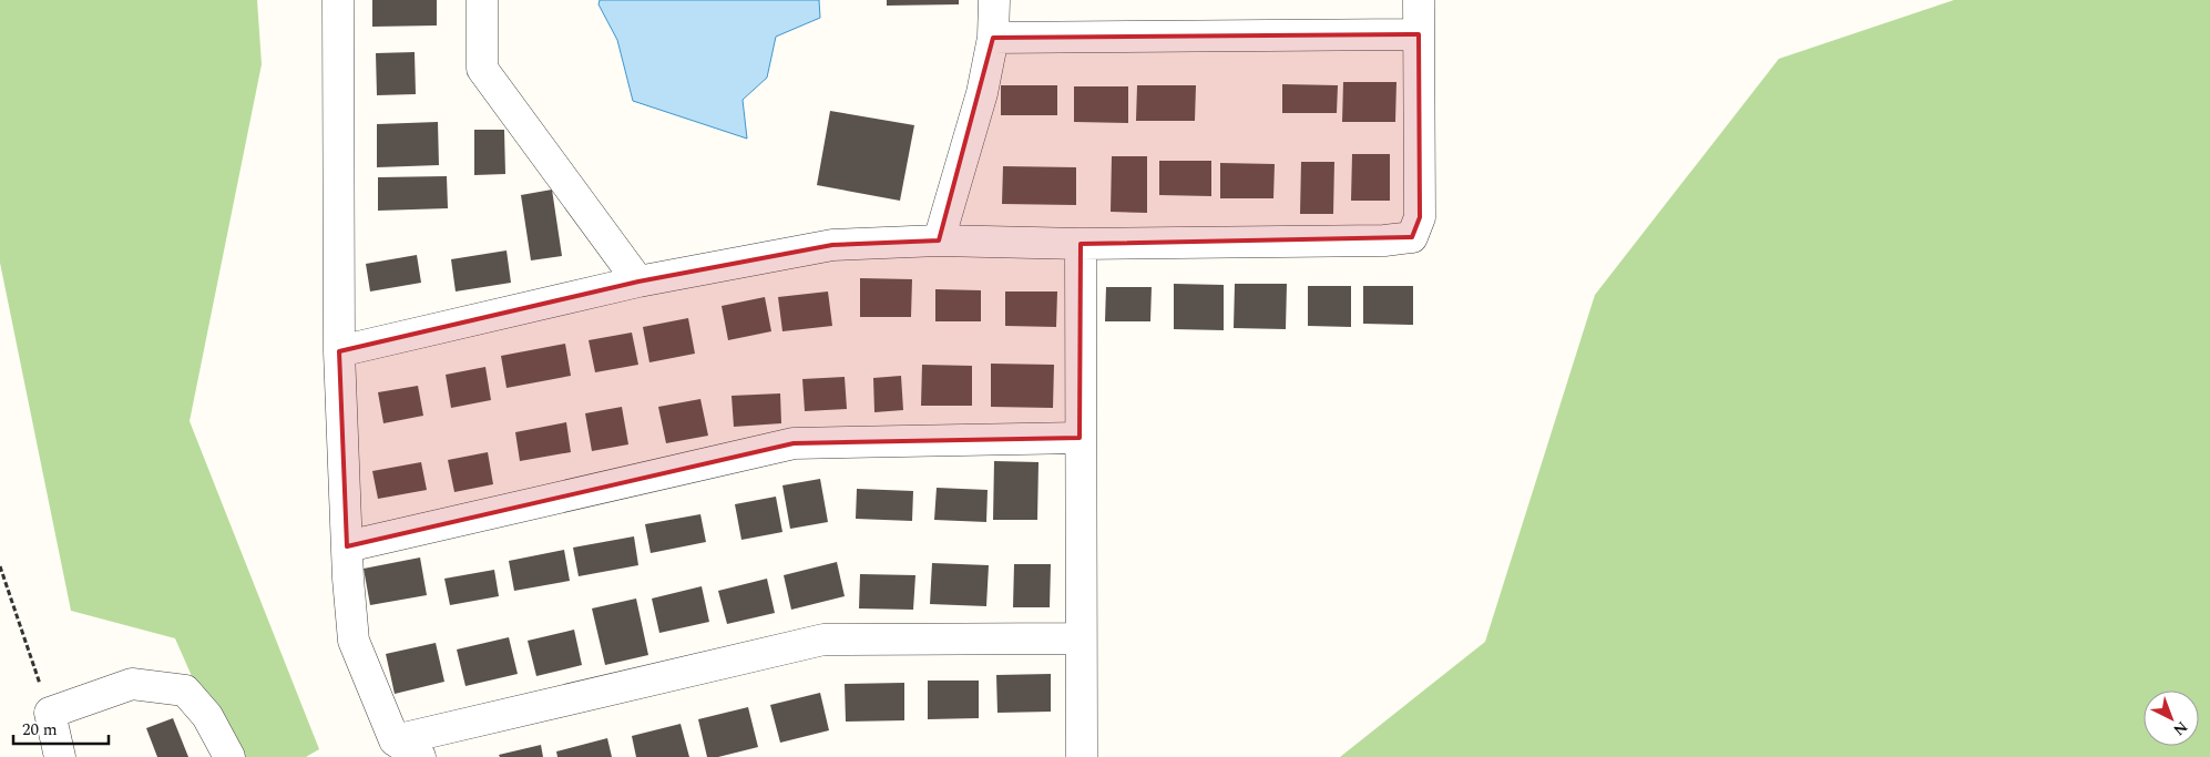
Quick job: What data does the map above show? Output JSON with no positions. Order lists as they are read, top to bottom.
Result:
{
  "scale_bar": "20 m",
  "north": "bottom right"
}
